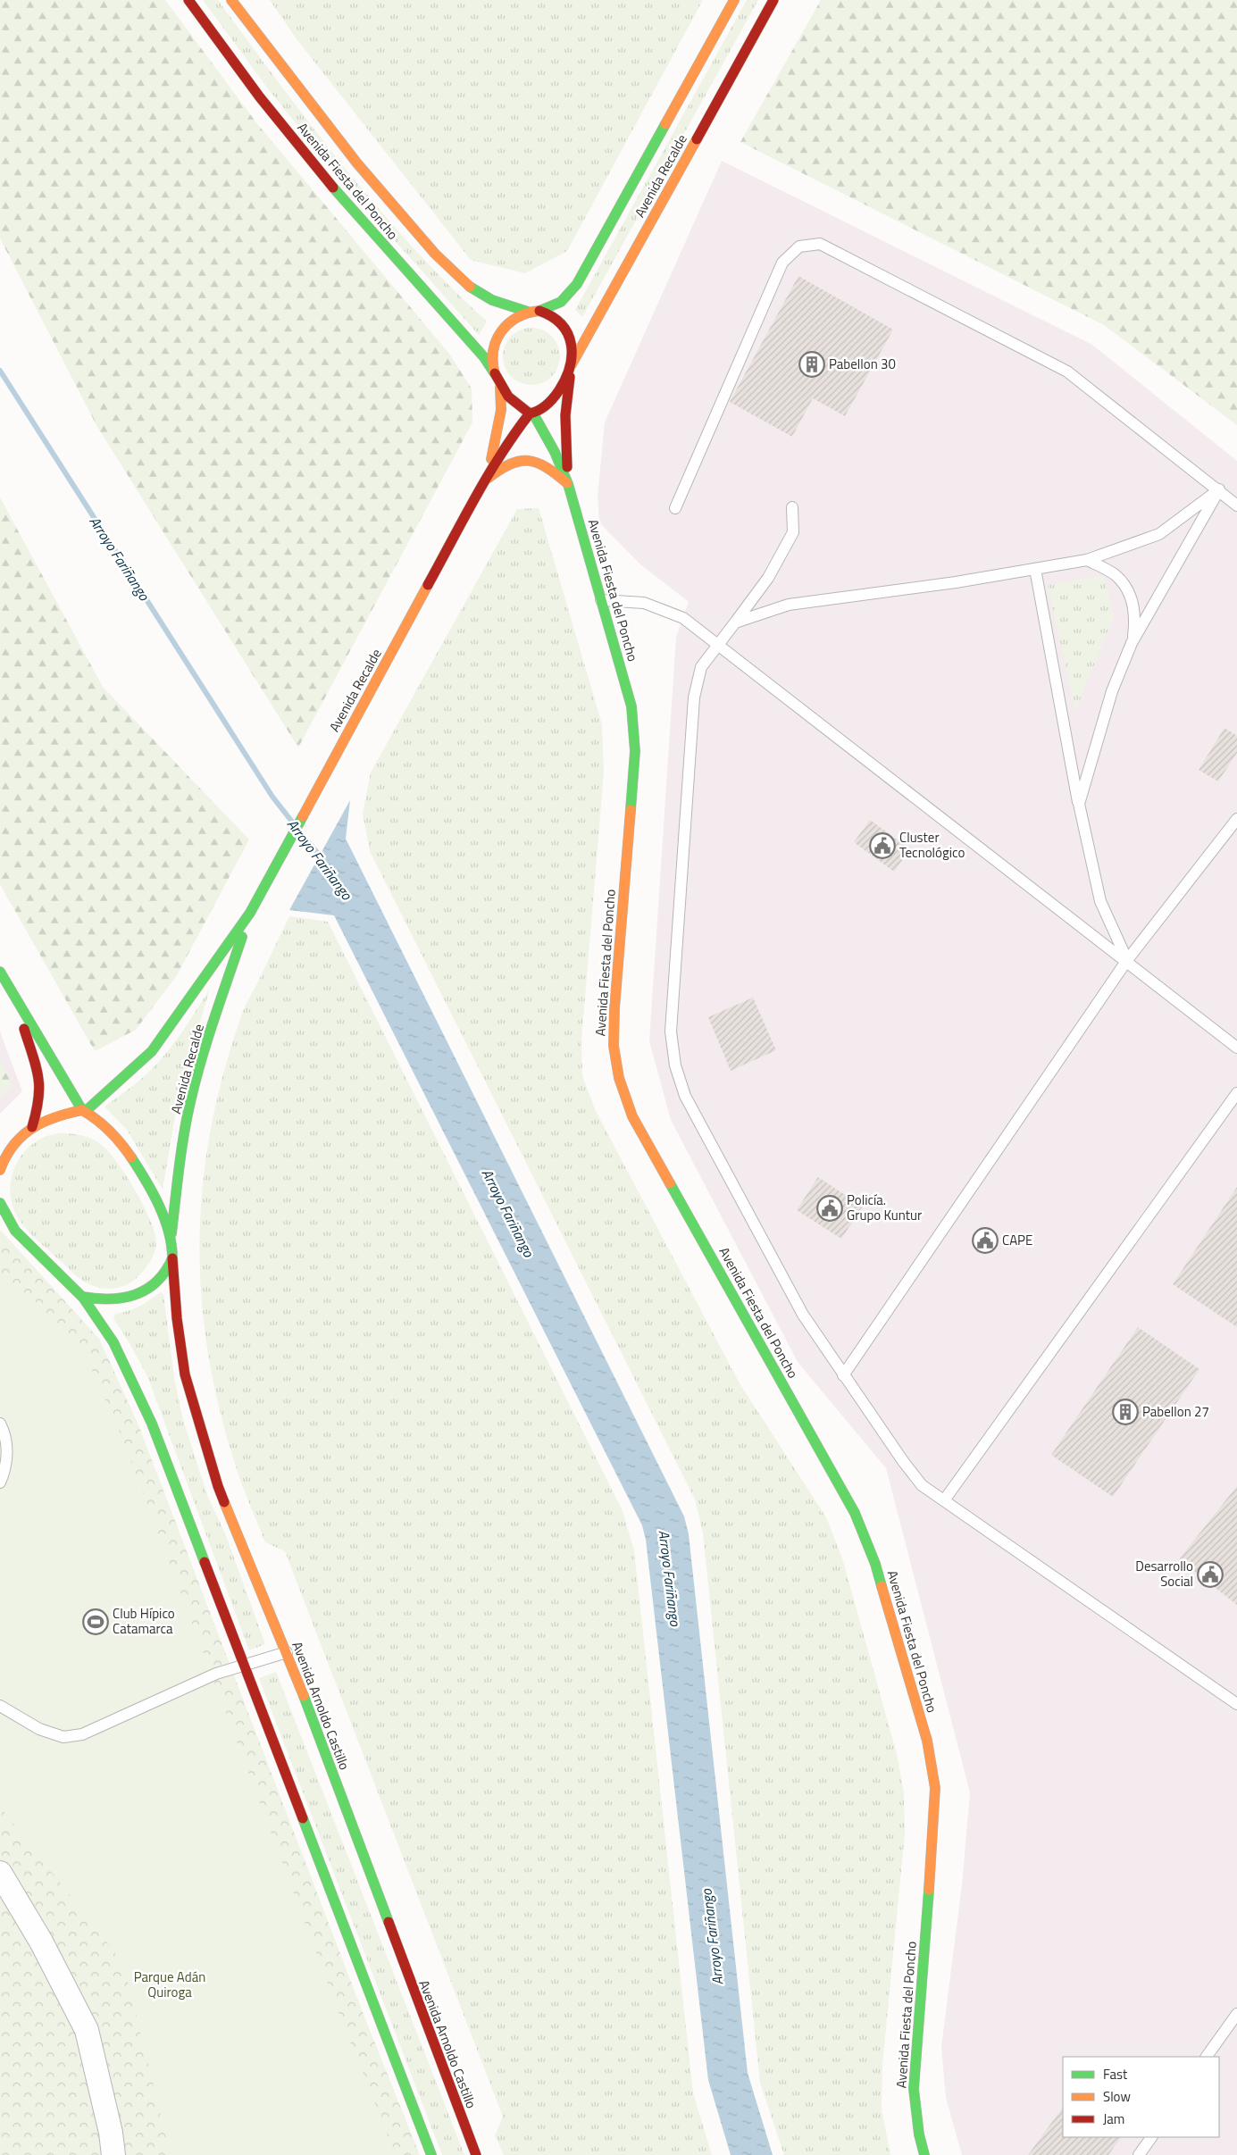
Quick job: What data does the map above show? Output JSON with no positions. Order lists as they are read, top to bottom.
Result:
{
  "streets": {
    "main road": ["Avenida Recalde", "Avenida Fiesta del Poncho", "Avenida Arnoldo Castillo"]
  },
  "crossings": [
    ["Avenida Recalde", "Avenida Fiesta del Poncho"],
    ["Avenida Recalde", "Avenida Arnoldo Castillo"]
  ],
  "water": ["Arroyo Fariñango"],
  "parks": ["Parque Adán Quiroga"],
  "places": {
    "building": ["Pabellon 30", "Pabellon 27"],
    "public building": [
      "Cluster Tecnológico",
      "Policía. Grupo Kuntur",
      "CAPE",
      "Desarrollo Social"
    ],
    "sports": ["Club Hípico Catamarca"]
  },
  "legend": ["Fast", "Slow", "Jam"]
}
